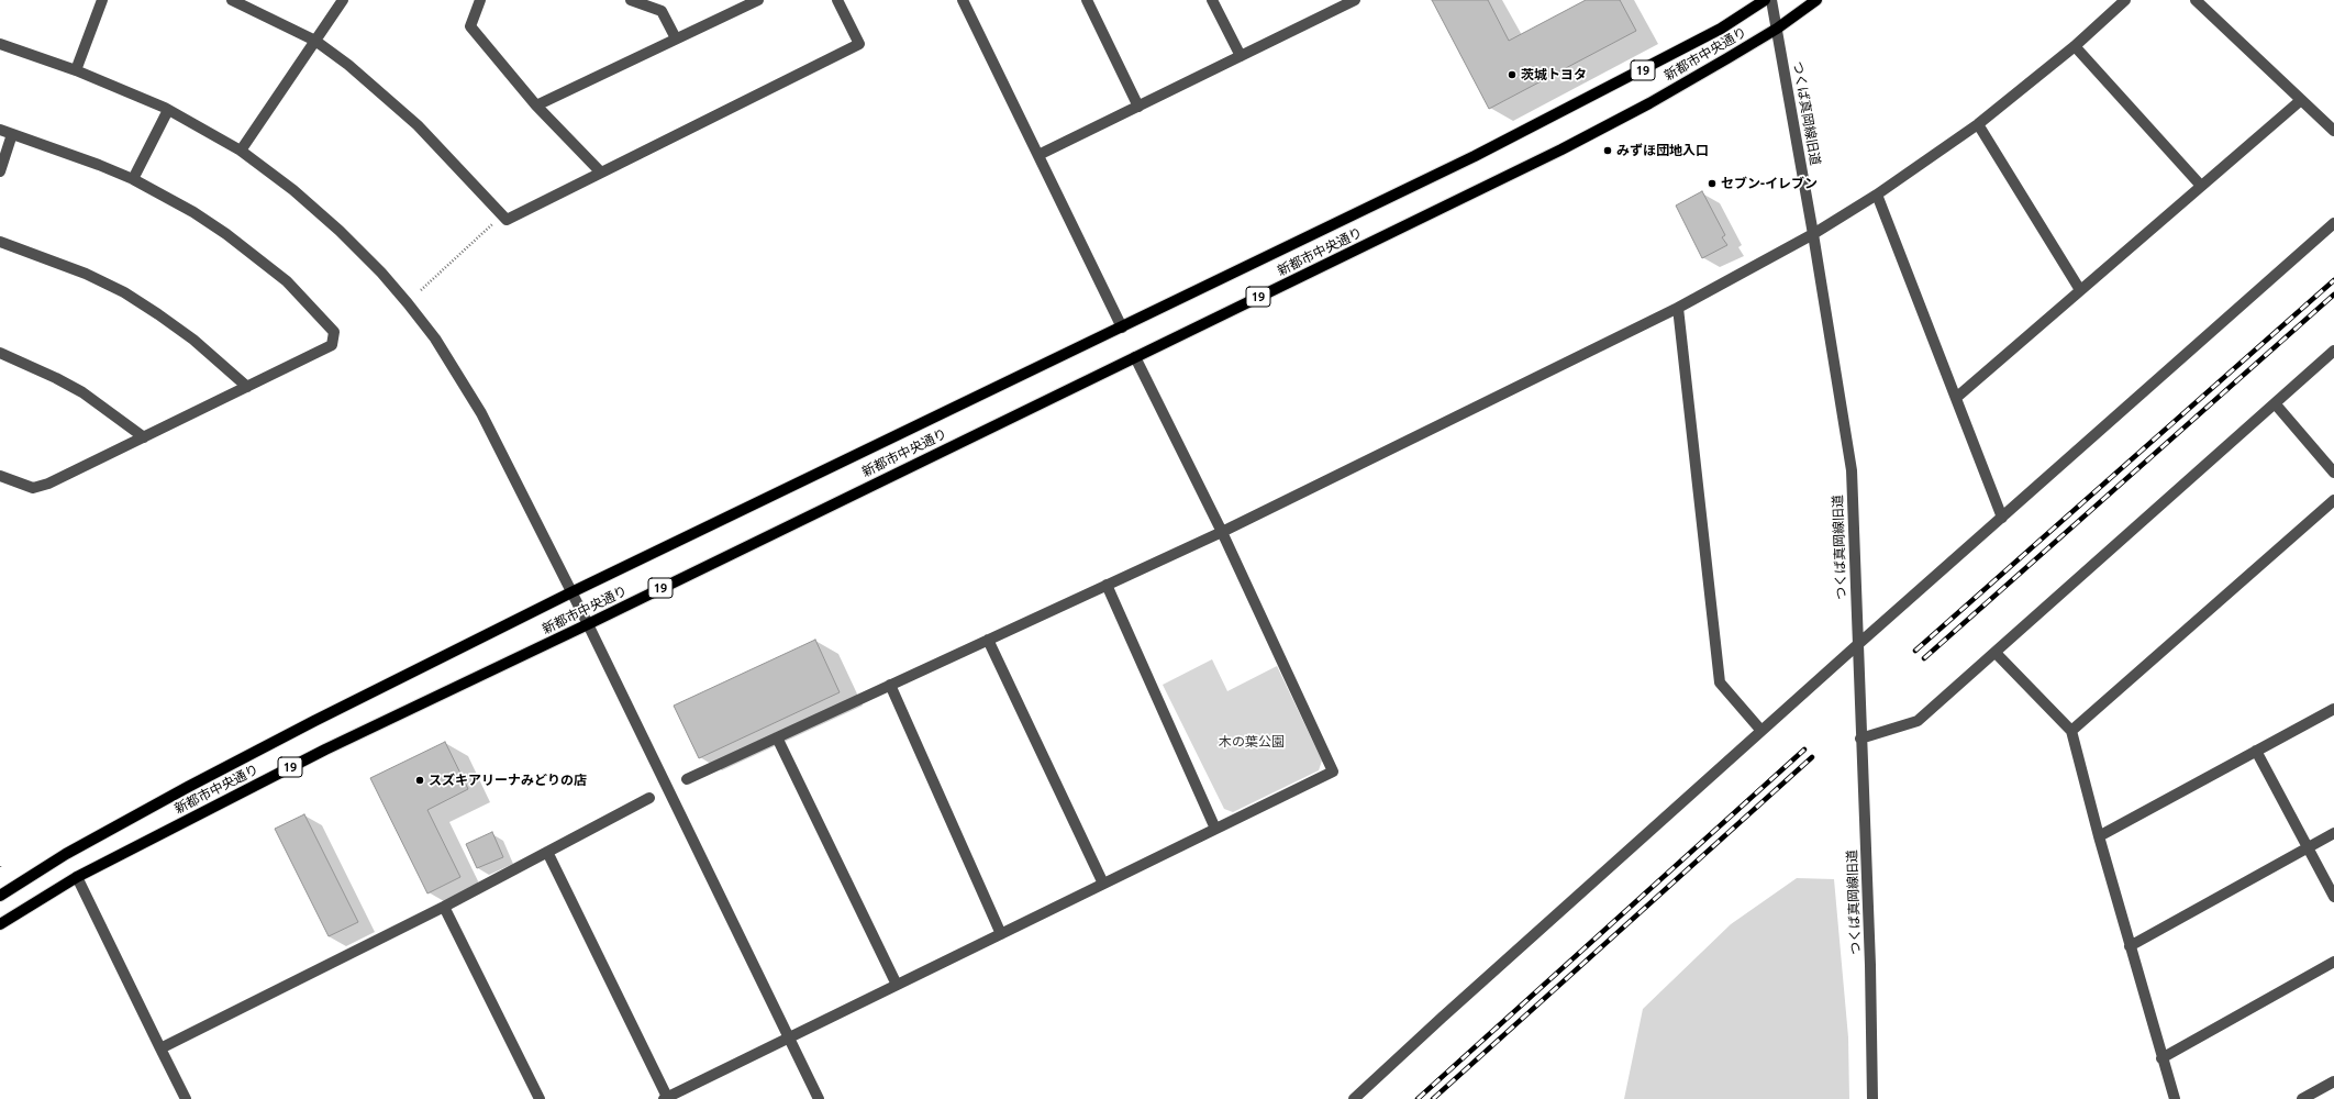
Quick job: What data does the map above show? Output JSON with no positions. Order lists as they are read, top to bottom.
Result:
{
  "streets": {
    "main road": ["新都市中央通り", "19"],
    "street": ["つくば真岡線旧道"]
  },
  "crossings": [
    ["新都市中央通り", "つくば真岡線旧道"]
  ],
  "parks": ["木の葉公園"],
  "places": [
    "茨城トヨタ",
    "みずほ団地入口",
    "セブン-イレブン",
    "スズキアリーナみどりの店"
  ]
}
